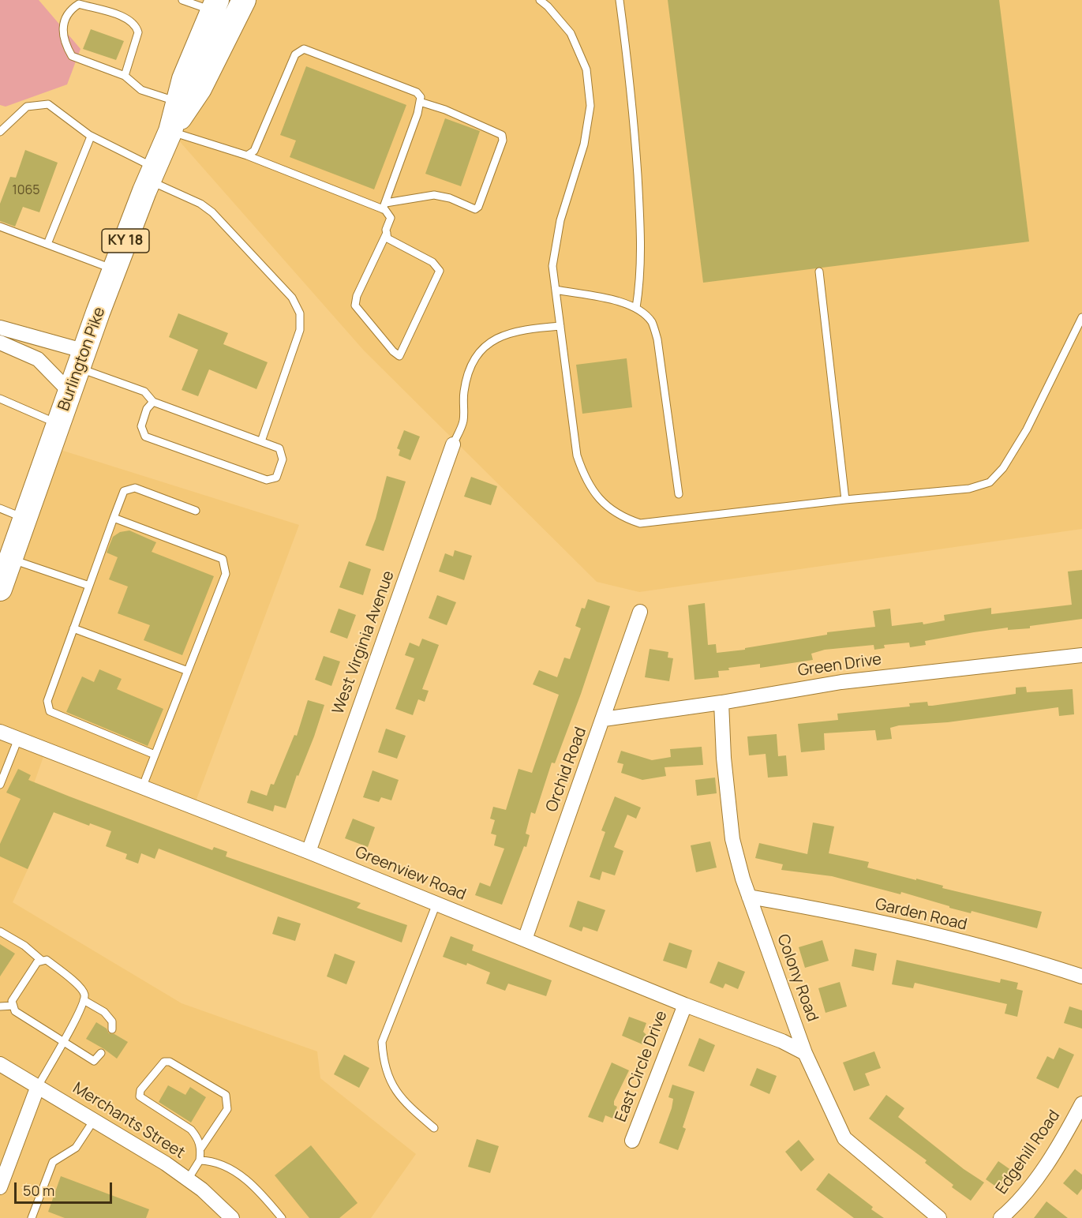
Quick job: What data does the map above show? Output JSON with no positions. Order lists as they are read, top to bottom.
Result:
{
  "streets": {
    "main road": ["KY 18", "Burlington Pike"],
    "street": [
      "West Virginia Avenue",
      "Green Drive",
      "Orchid Road",
      "Greenview Road",
      "Garden Road",
      "Colony Road",
      "East Circle Drive",
      "Merchants Street",
      "Edgehill Road"
    ]
  },
  "crossings": [
    ["West Virginia Avenue", "Greenview Road"],
    ["Green Drive", "Orchid Road"],
    ["Green Drive", "Colony Road"],
    ["Orchid Road", "Greenview Road"],
    ["Greenview Road", "Colony Road"],
    ["Greenview Road", "East Circle Drive"],
    ["Garden Road", "Colony Road"]
  ],
  "house_numbers": ["1065"],
  "scale_bar": "50 m"
}
